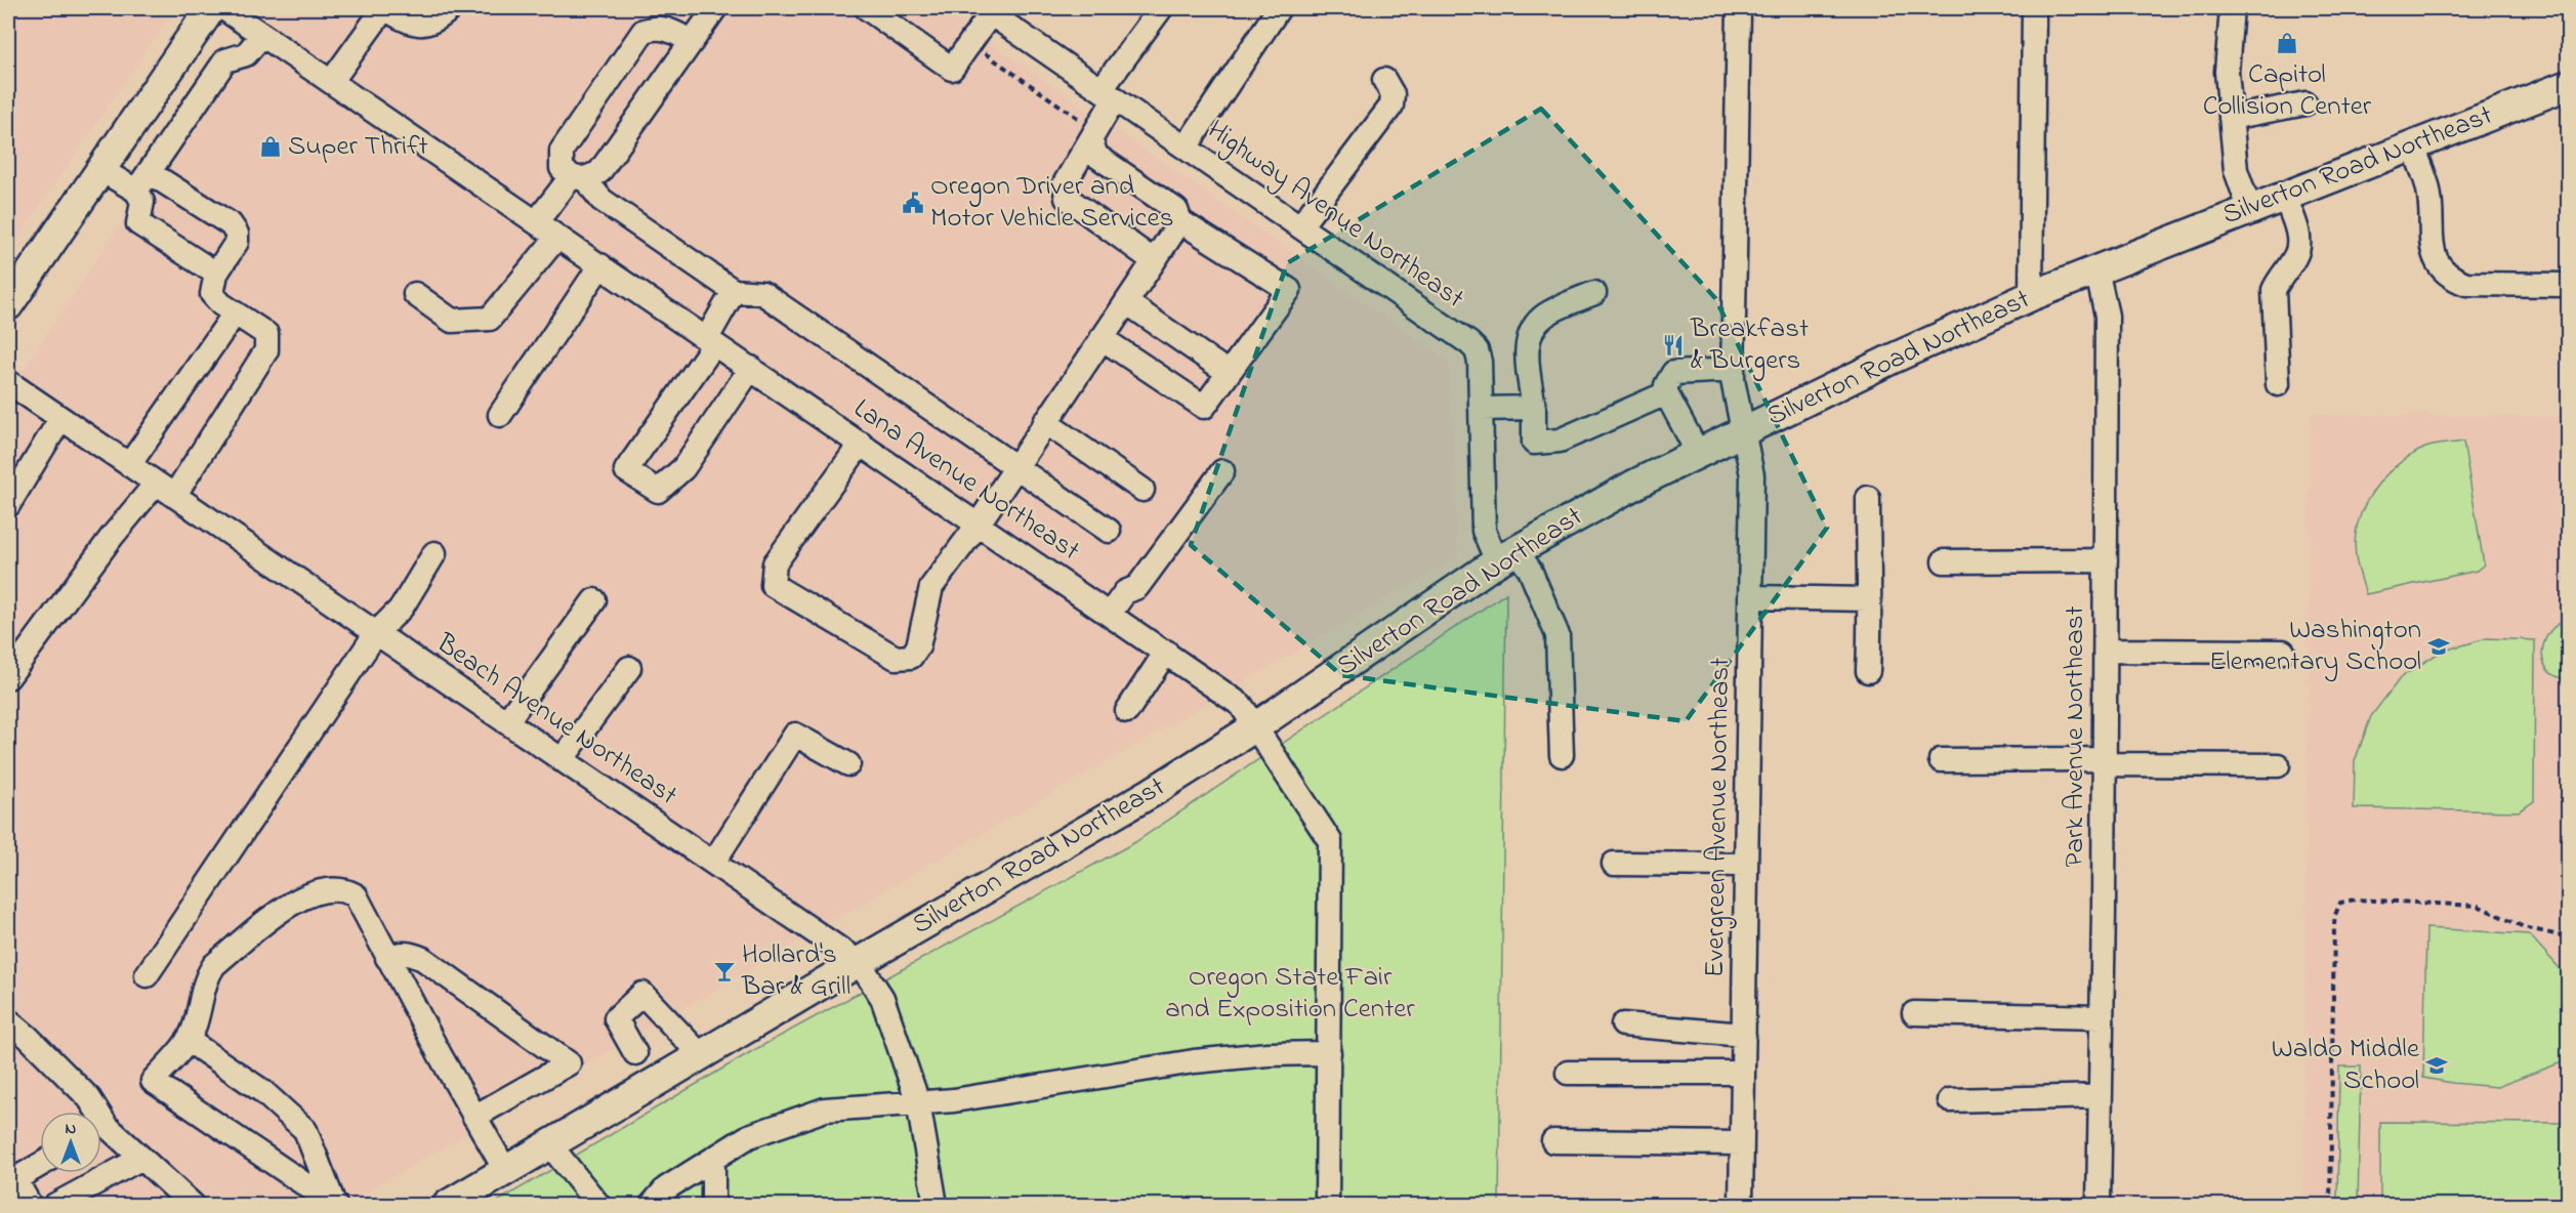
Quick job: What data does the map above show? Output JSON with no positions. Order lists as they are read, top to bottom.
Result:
{
  "streets": {
    "main road": ["Silverton Road Northeast"],
    "street": [
      "Highway Avenue Northeast",
      "Lana Avenue Northeast",
      "Beach Avenue Northeast",
      "Park Avenue Northeast",
      "Evergreen Avenue Northeast"
    ]
  },
  "crossings": [
    ["Silverton Road Northeast", "Highway Avenue Northeast"],
    ["Silverton Road Northeast", "Lana Avenue Northeast"],
    ["Silverton Road Northeast", "Beach Avenue Northeast"],
    ["Silverton Road Northeast", "Park Avenue Northeast"],
    ["Silverton Road Northeast", "Evergreen Avenue Northeast"]
  ],
  "parks": ["Oregon State Fair and Exposition Center"],
  "places": {
    "shop": ["Capitol Collision Center", "Super Thrift"],
    "public building": ["Oregon Driver and Motor Vehicle Services"],
    "restaurant": ["Breakfast & Burgers"],
    "school or university": ["Washington Elementary School", "Waldo Middle School"],
    "bar": ["Hollard's Bar & Grill"]
  },
  "north": "top"
}
